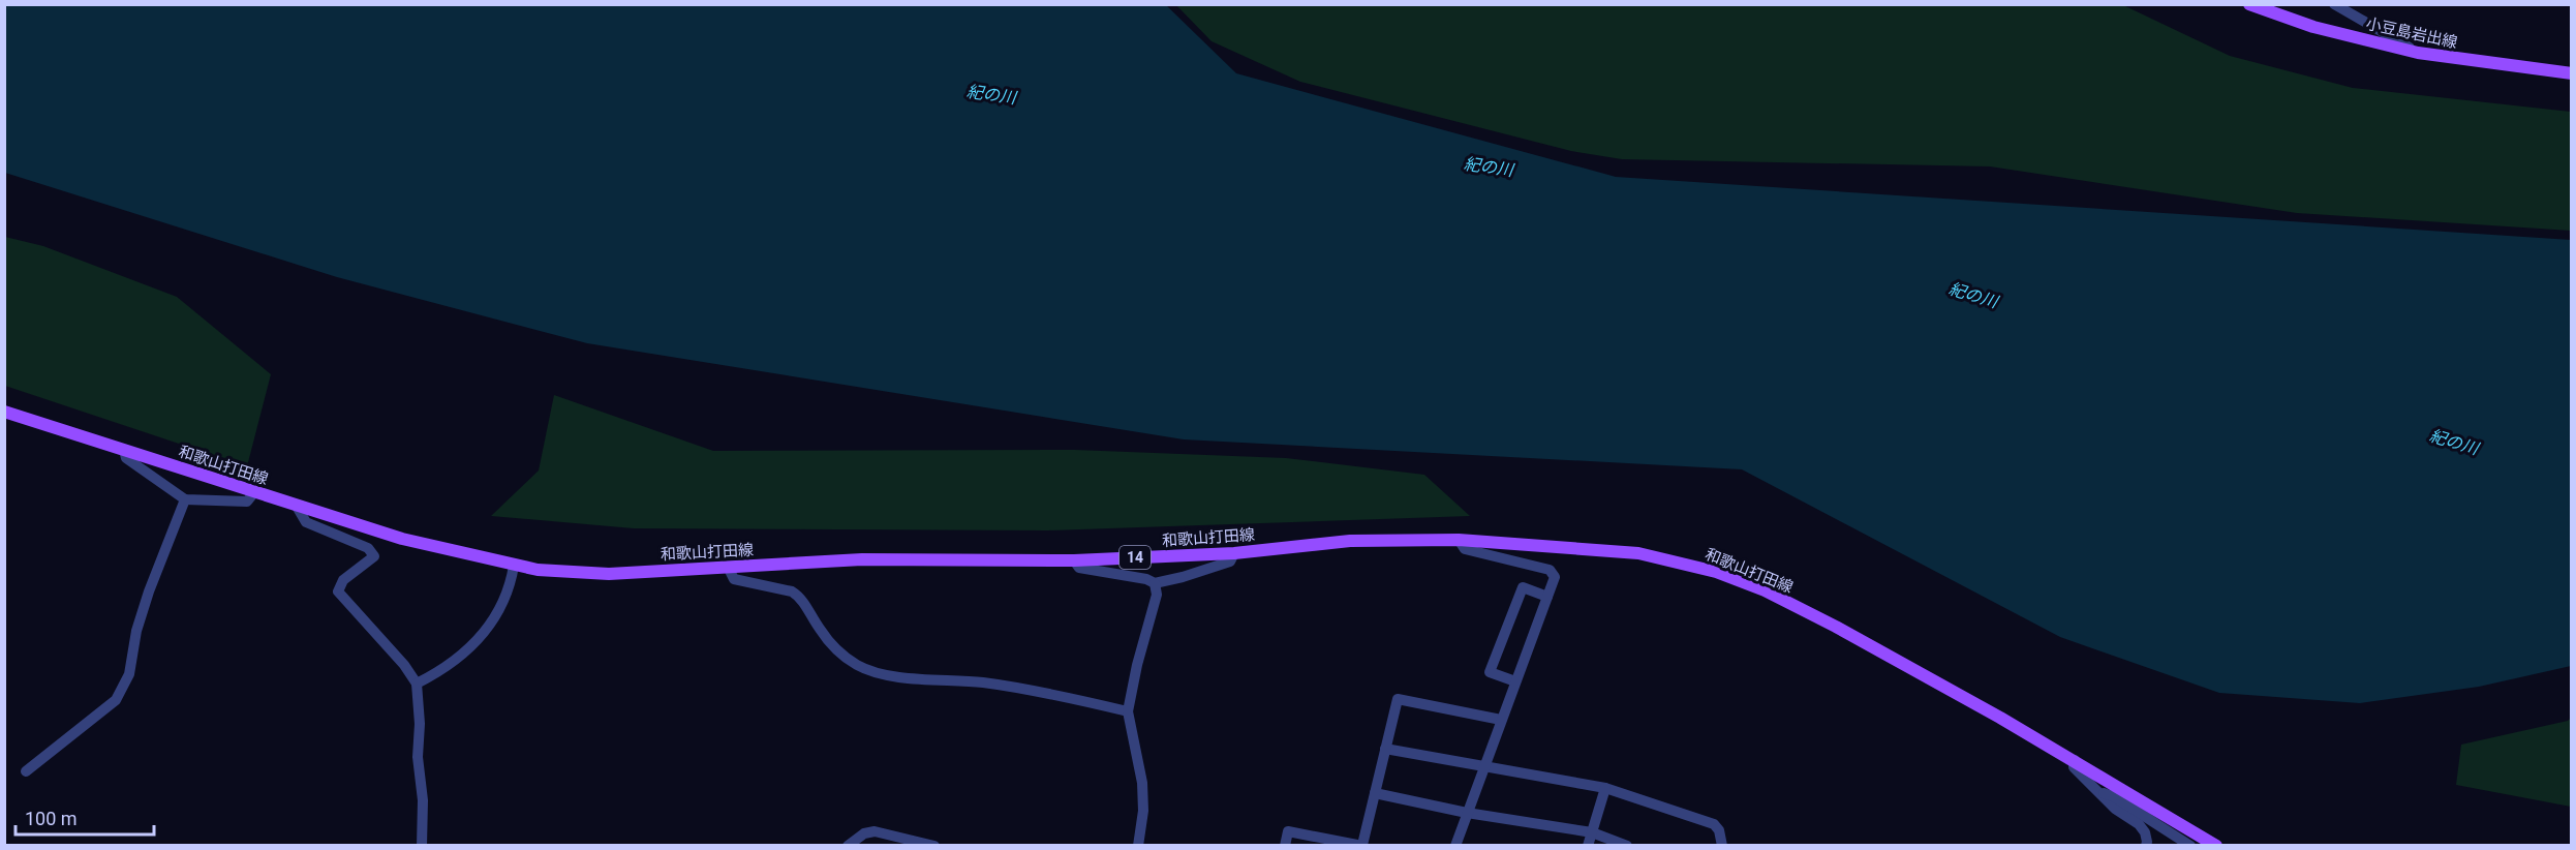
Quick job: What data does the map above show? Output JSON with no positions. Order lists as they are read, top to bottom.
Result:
{
  "streets": {
    "main road": ["小豆島岩出線", "和歌山打田線", "14"]
  },
  "water": ["紀の川"],
  "scale_bar": "100 m"
}
